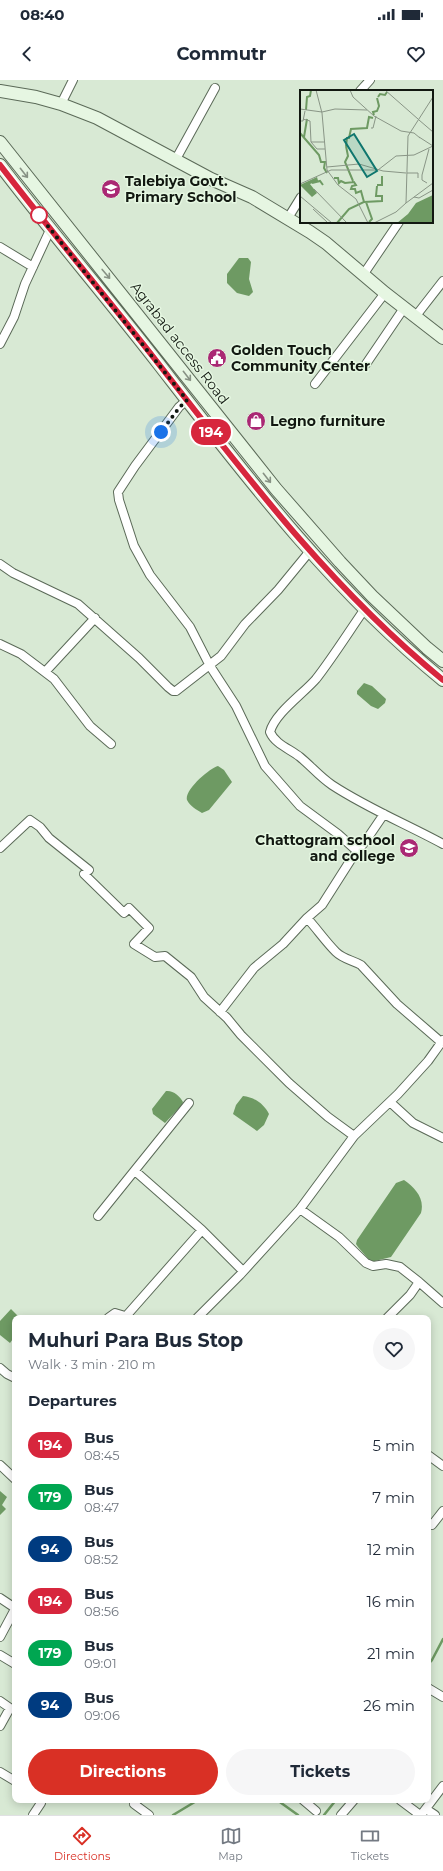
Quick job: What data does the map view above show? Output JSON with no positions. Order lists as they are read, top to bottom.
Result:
{
  "streets": {
    "main road": ["Agrabad access Road"]
  },
  "places": {
    "school or university": ["Talebiya Govt. Primary School", "Chattogram school and college"],
    "public building": ["Golden Touch Community Center"],
    "shop": ["Legno furniture"]
  },
  "lines": ["bus line 194"],
  "page": {
    "status": "08:40",
    "header": "Commutr",
    "on_map": "194",
    "heading": [
      ["Muhuri Para Bus Stop", "Walk · 3 min · 210 m"],
      "Departures"
    ],
    "list": [
      {
        "mark": "194",
        "name": "Bus",
        "note": "08:45",
        "value": "5 min"
      },
      {
        "mark": "179",
        "name": "Bus",
        "note": "08:47",
        "value": "7 min"
      },
      {
        "mark": "94",
        "name": "Bus",
        "note": "08:52",
        "value": "12 min"
      },
      {
        "mark": "194",
        "name": "Bus",
        "note": "08:56",
        "value": "16 min"
      },
      {
        "mark": "179",
        "name": "Bus",
        "note": "09:01",
        "value": "21 min"
      },
      {
        "mark": "94",
        "name": "Bus",
        "note": "09:06",
        "value": "26 min"
      }
    ],
    "buttons": ["Directions", "Tickets"],
    "tabs": ["Directions", "Map", "Tickets"]
  }
}
